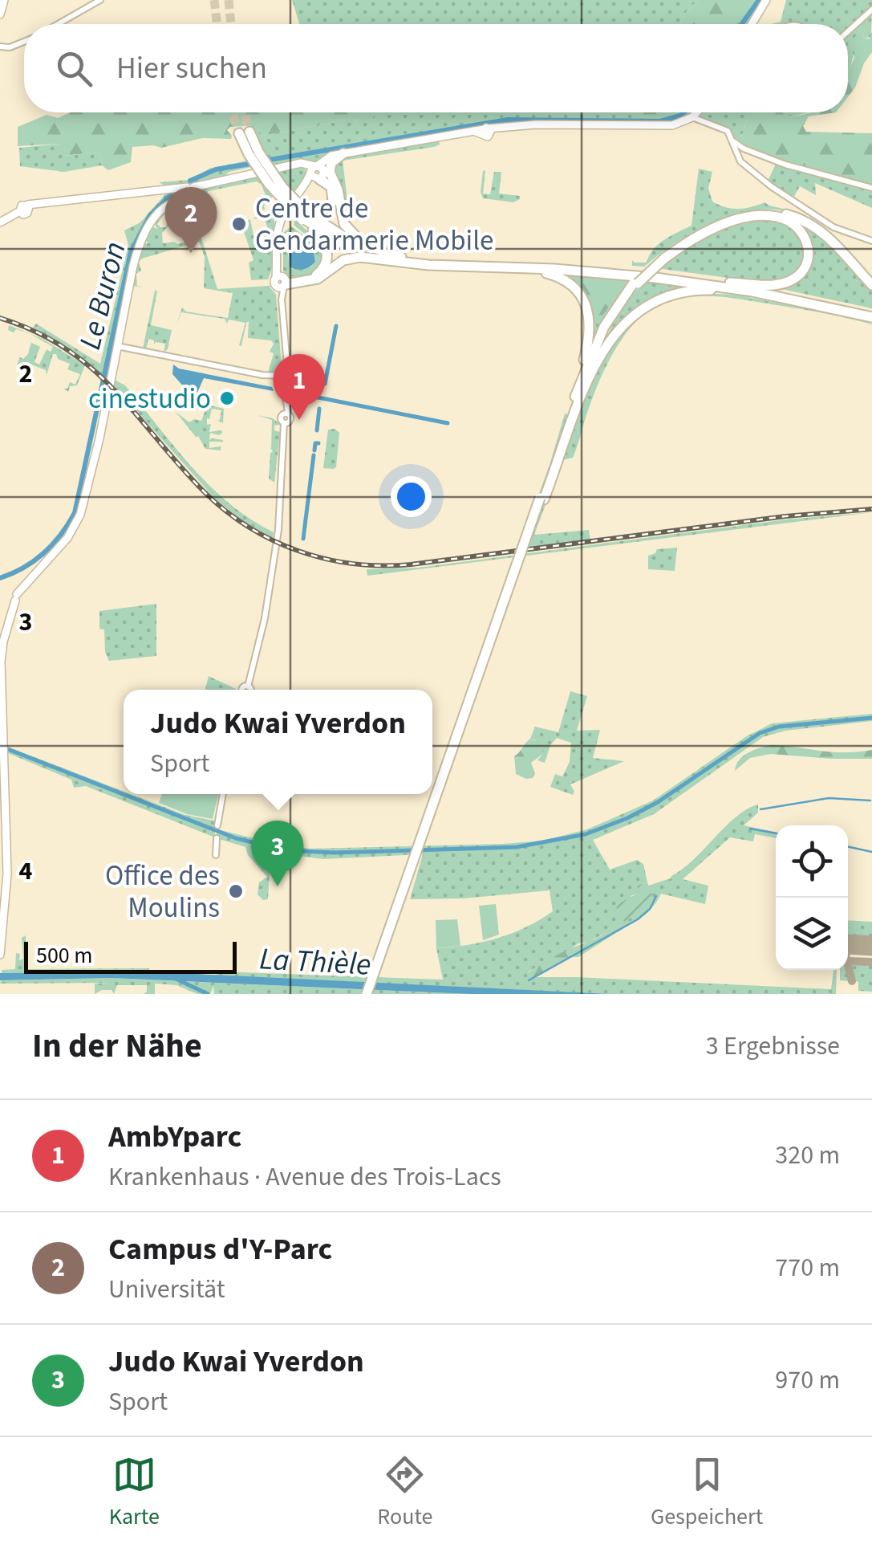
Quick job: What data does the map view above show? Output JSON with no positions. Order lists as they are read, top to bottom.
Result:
{
  "water": ["Le Buron", "La Thièle"],
  "places": ["Centre de Gendarmerie Mobile", "cinestudio", "Office des Moulins"],
  "scale_bar": "500 m",
  "page": {
    "search": "Hier suchen",
    "pins": ["2", "1", "3"],
    "popup": ["Judo Kwai Yverdon", "Sport"],
    "scale": "500 m",
    "heading": ["In der Nähe", "3 Ergebnisse"],
    "list": [
      {
        "mark": "1",
        "name": "AmbYparc",
        "note": "Krankenhaus · Avenue des Trois-Lacs",
        "value": "320 m"
      },
      {
        "mark": "2",
        "name": "Campus d'Y-Parc",
        "note": "Universität",
        "value": "770 m"
      },
      {
        "mark": "3",
        "name": "Judo Kwai Yverdon",
        "note": "Sport",
        "value": "970 m"
      }
    ],
    "nav": ["Karte", "Route", "Gespeichert"]
  },
  "grid": {
    "rows": ["2", "3", "4"]
  }
}
